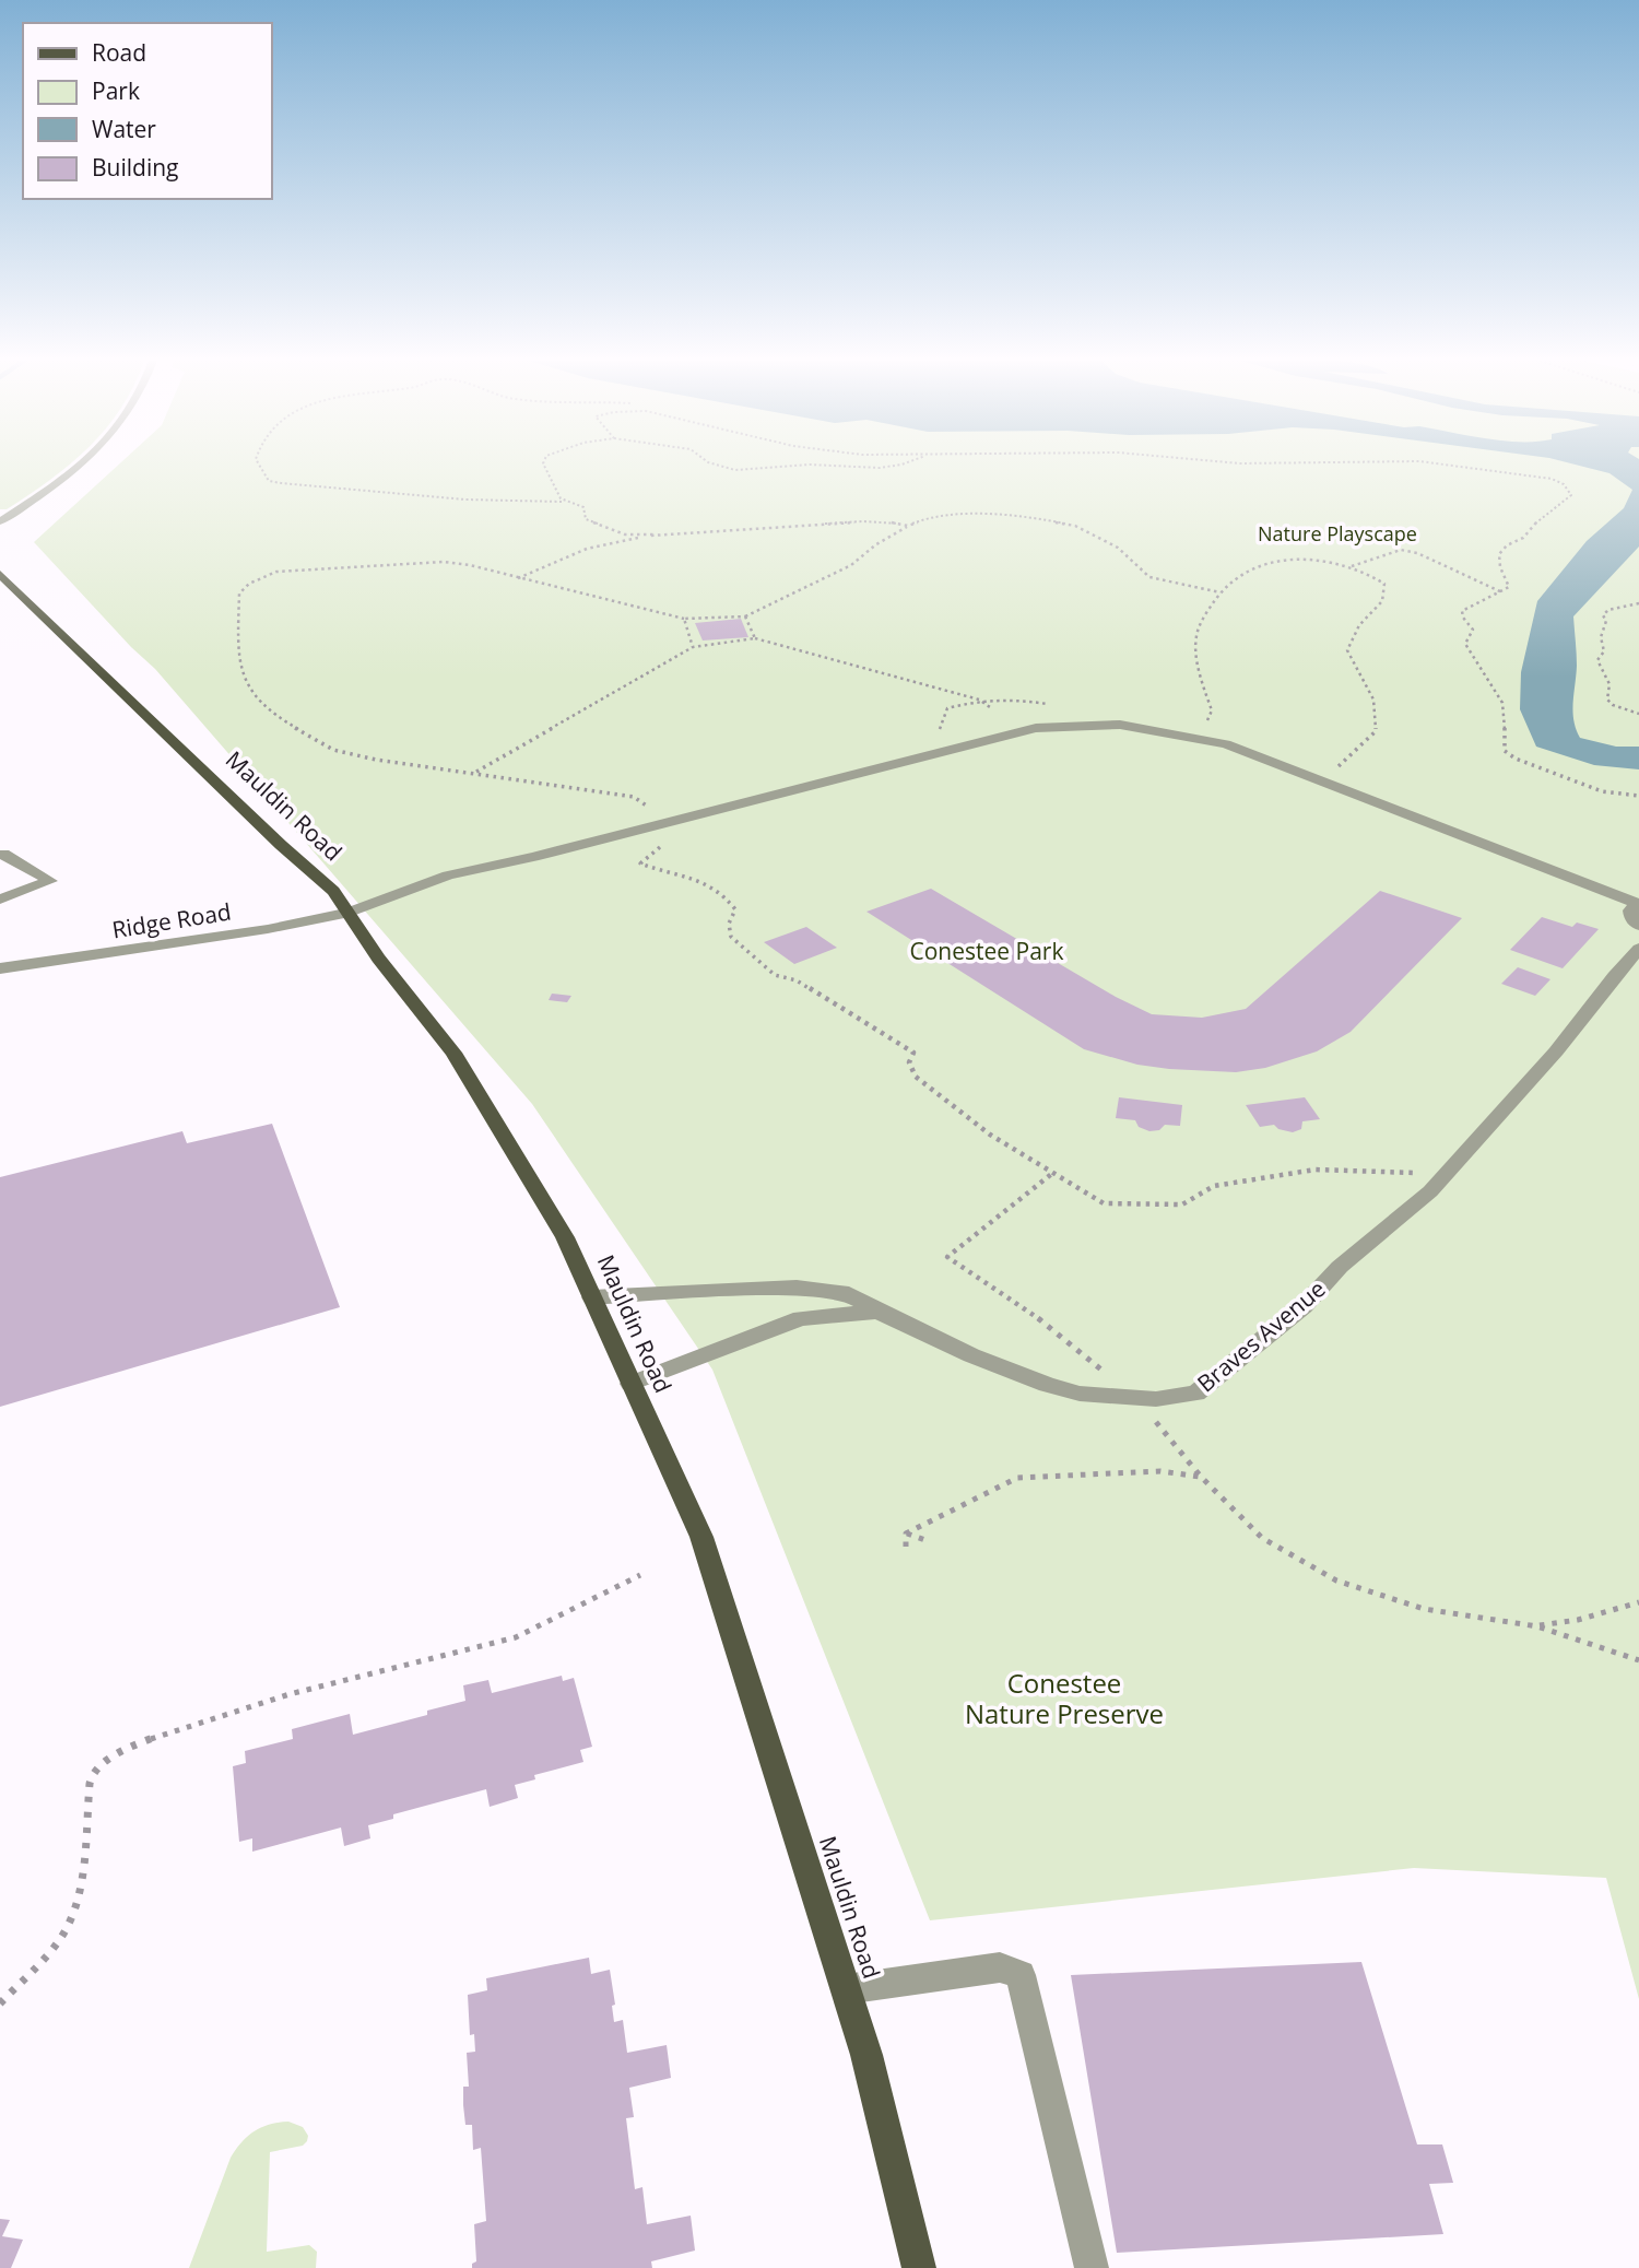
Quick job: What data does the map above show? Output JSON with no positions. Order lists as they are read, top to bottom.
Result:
{
  "streets": {
    "main road": ["Mauldin Road"],
    "street": ["Ridge Road", "Braves Avenue"]
  },
  "crossings": [
    ["Mauldin Road", "Ridge Road"],
    ["Mauldin Road", "Braves Avenue"]
  ],
  "parks": ["Nature Playscape", "Conestee Park", "Conestee Nature Preserve"],
  "legend": [
    "Road",
    "Park",
    "Water",
    "Building"
  ]
}
